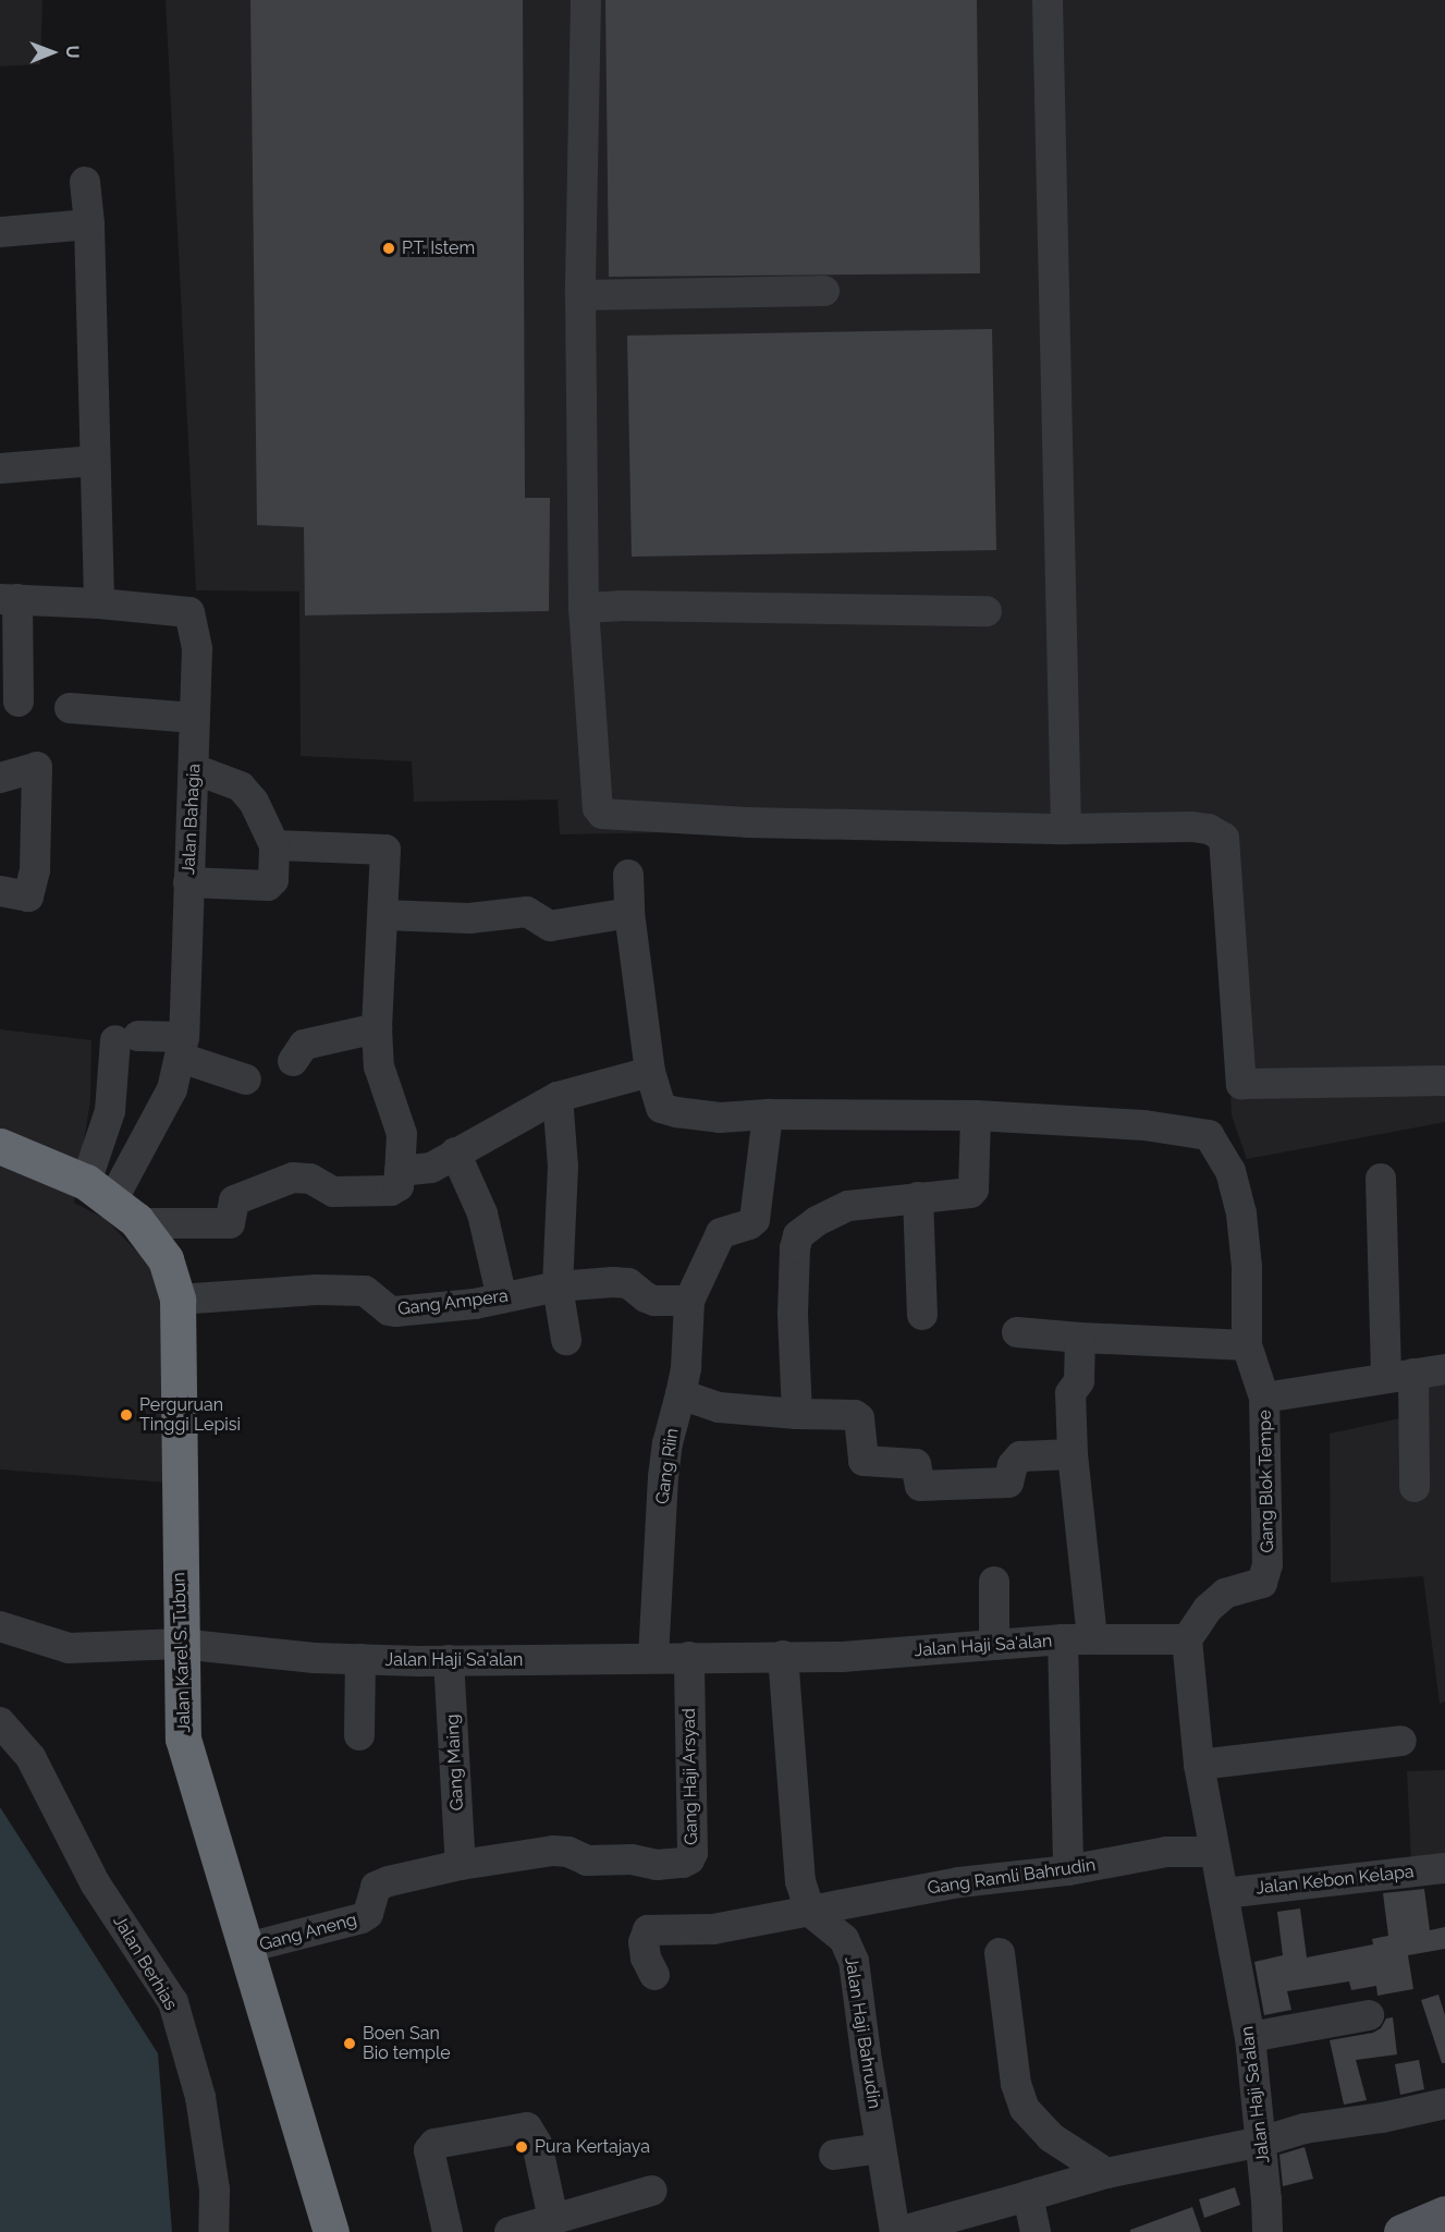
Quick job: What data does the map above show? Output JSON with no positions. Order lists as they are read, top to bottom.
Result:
{
  "streets": {
    "highway": ["Jalan Karel S. Tubun"],
    "street": [
      "Jalan Bahagia",
      "Gang Ampera",
      "Gang Riin",
      "Gang Blok Tempe",
      "Jalan Haji Sa'alan",
      "Gang Maing",
      "Gang Haji Arsyad",
      "Gang Ramli Bahrudin",
      "Jalan Kebon Kelapa",
      "Gang Aneng",
      "Jalan Berhias",
      "Jalan Haji Bahrudin"
    ]
  },
  "crossings": [
    ["Jalan Bahagia", "Jalan Karel S. Tubun"],
    ["Gang Ampera", "Gang Riin"],
    ["Gang Ampera", "Jalan Karel S. Tubun"],
    ["Gang Riin", "Jalan Haji Sa'alan"],
    ["Gang Blok Tempe", "Jalan Haji Sa'alan"],
    ["Jalan Haji Sa'alan", "Jalan Karel S. Tubun"],
    ["Jalan Haji Sa'alan", "Gang Maing"],
    ["Jalan Haji Sa'alan", "Gang Haji Arsyad"],
    ["Jalan Haji Sa'alan", "Gang Ramli Bahrudin"],
    ["Jalan Haji Sa'alan", "Jalan Kebon Kelapa"],
    ["Jalan Karel S. Tubun", "Gang Aneng"],
    ["Gang Maing", "Gang Haji Arsyad"],
    ["Gang Maing", "Gang Aneng"],
    ["Gang Haji Arsyad", "Gang Aneng"],
    ["Gang Ramli Bahrudin", "Jalan Haji Bahrudin"]
  ],
  "places": [
    "P.T. Istem",
    "Perguruan Tinggi Lepisi",
    "Boen San Bio temple",
    "Pura Kertajaya"
  ],
  "north": "right"
}
